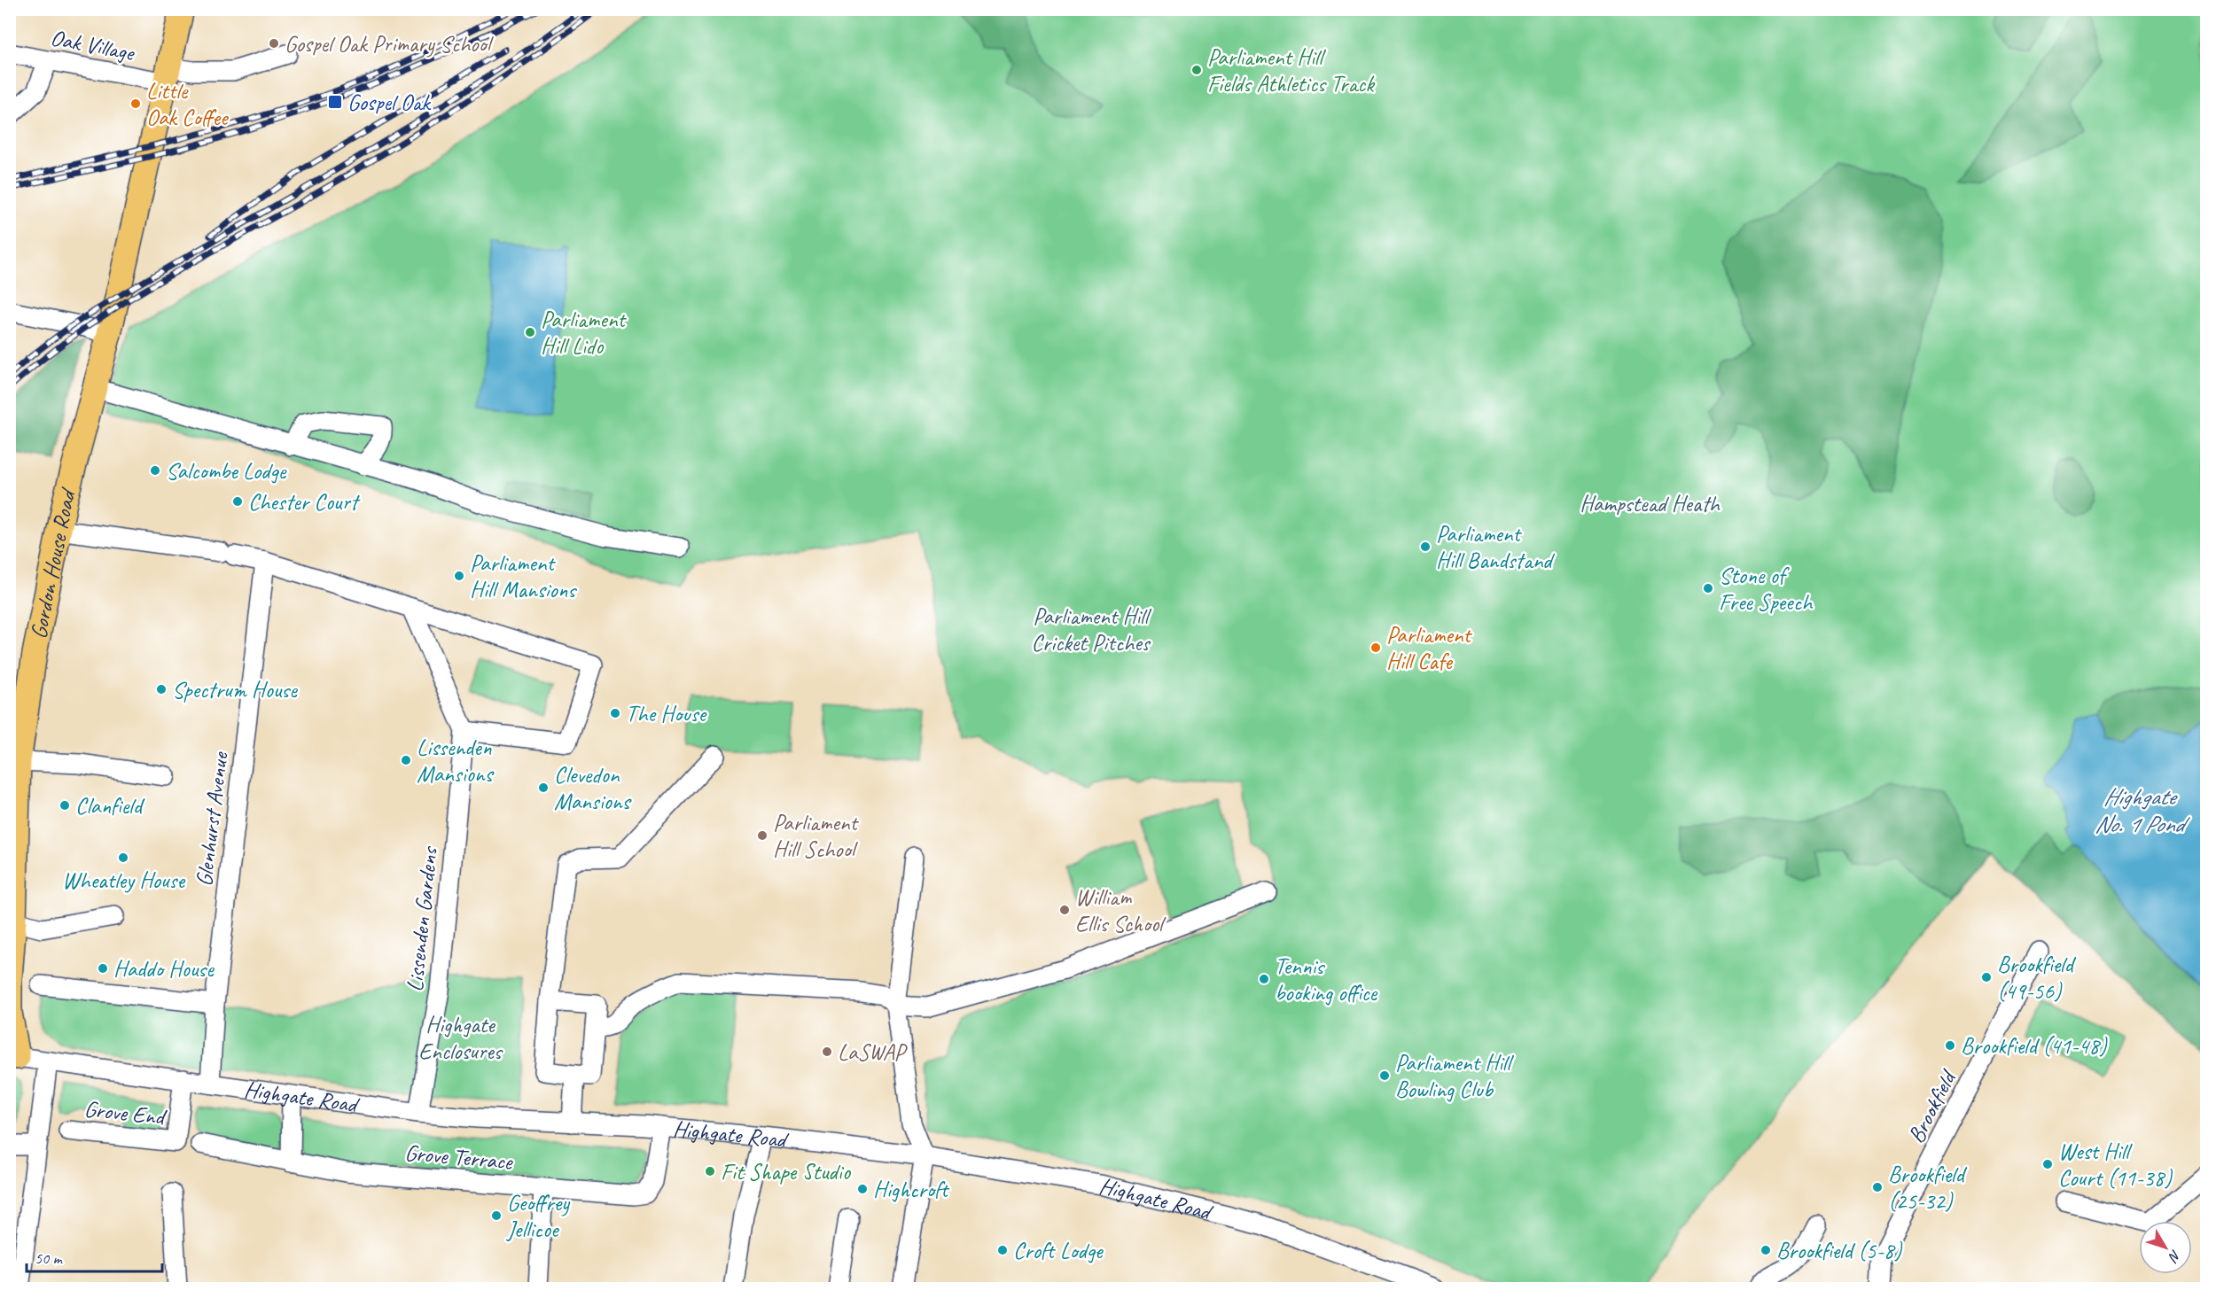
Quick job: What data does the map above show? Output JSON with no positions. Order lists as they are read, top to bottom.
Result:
{
  "streets": {
    "main road": ["Gordon House Road"],
    "street": [
      "Oak Village",
      "Glenhurst Avenue",
      "Lissenden Gardens",
      "Highgate Road",
      "Brookfield",
      "Grove End",
      "Grove Terrace"
    ]
  },
  "crossings": [
    ["Oak Village", "Gordon House Road"],
    ["Gordon House Road", "Highgate Road"],
    ["Glenhurst Avenue", "Highgate Road"],
    ["Lissenden Gardens", "Highgate Road"],
    ["Highgate Road", "Grove End"],
    ["Highgate Road", "Grove Terrace"]
  ],
  "water": ["Highgate No. 1 Pond"],
  "parks": ["Hampstead Heath", "Parliament Hill Cricket Pitches", "Highgate Enclosures"],
  "places": {
    "other": [
      "Gospel Oak Primary School",
      "Parliament Hill Fields Athletics Track",
      "Little Oak Coffee",
      "Parliament Hill Lido",
      "Salcombe Lodge",
      "Chester Court",
      "Parliament Hill Bandstand",
      "Parliament Hill Mansions",
      "Stone of Free Speech",
      "Parliament Hill Cafe",
      "Spectrum House",
      "The House",
      "Lissenden Mansions",
      "Clevedon Mansions",
      "Clanfield",
      "Parliament Hill School",
      "Wheatley House",
      "William Ellis School",
      "Haddo House",
      "Brookfield (49-56)",
      "Tennis booking office",
      "Brookfield (41-48)",
      "LaSWAP",
      "Parliament Hill Bowling Club",
      "West Hill Court (11-38)",
      "Fit Shape Studio",
      "Brookfield (25-32)",
      "Highcroft",
      "Geoffrey Jellicoe",
      "Croft Lodge",
      "Brookfield (5-8)"
    ],
    "transit": ["Gospel Oak"]
  },
  "scale_bar": "50 m",
  "north": "bottom right"
}
